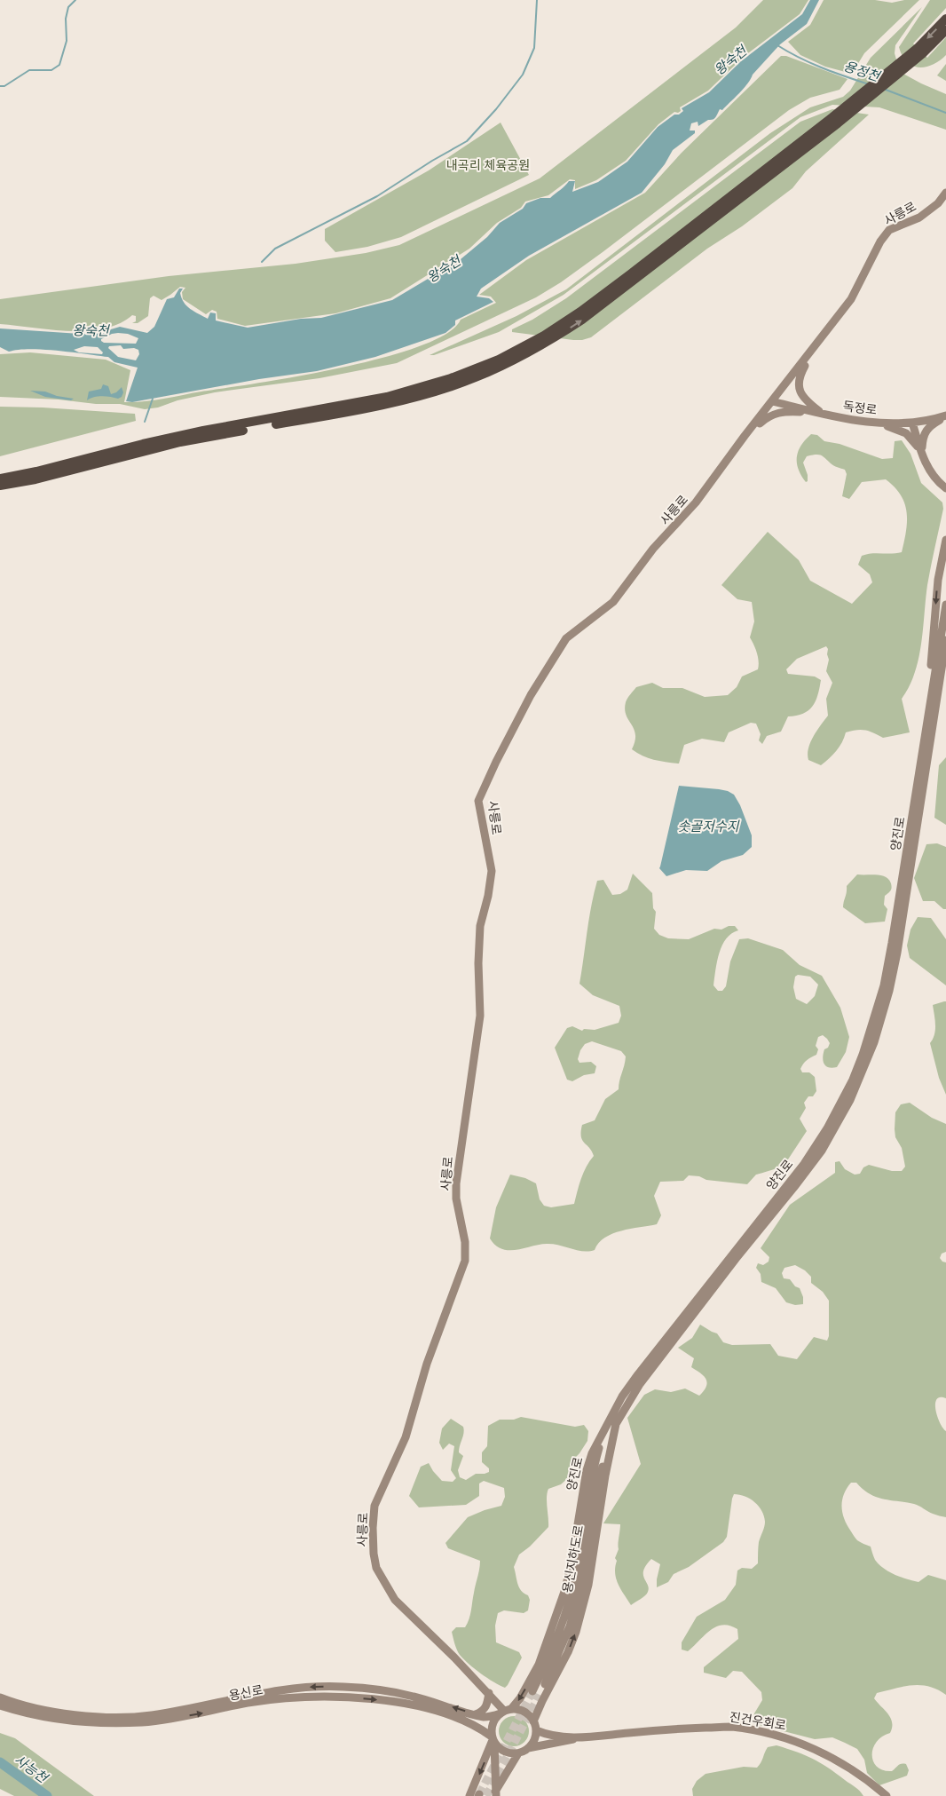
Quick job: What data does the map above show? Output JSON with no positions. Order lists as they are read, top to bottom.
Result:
{
  "streets": {
    "main road": [
      "사릉로",
      "독정로",
      "양진로",
      "용신지하도로",
      "용신로",
      "진건우회로"
    ]
  },
  "crossings": [
    ["사릉로", "독정로"],
    ["양진로", "용신지하도로"],
    ["양진로", "용신로"],
    ["양진로", "진건우회로"],
    ["용신로", "진건우회로"]
  ],
  "water": [
    "왕숙천",
    "용정천",
    "솟골저수지",
    "사능천"
  ],
  "parks": ["내곡리 체육공원"]
}
